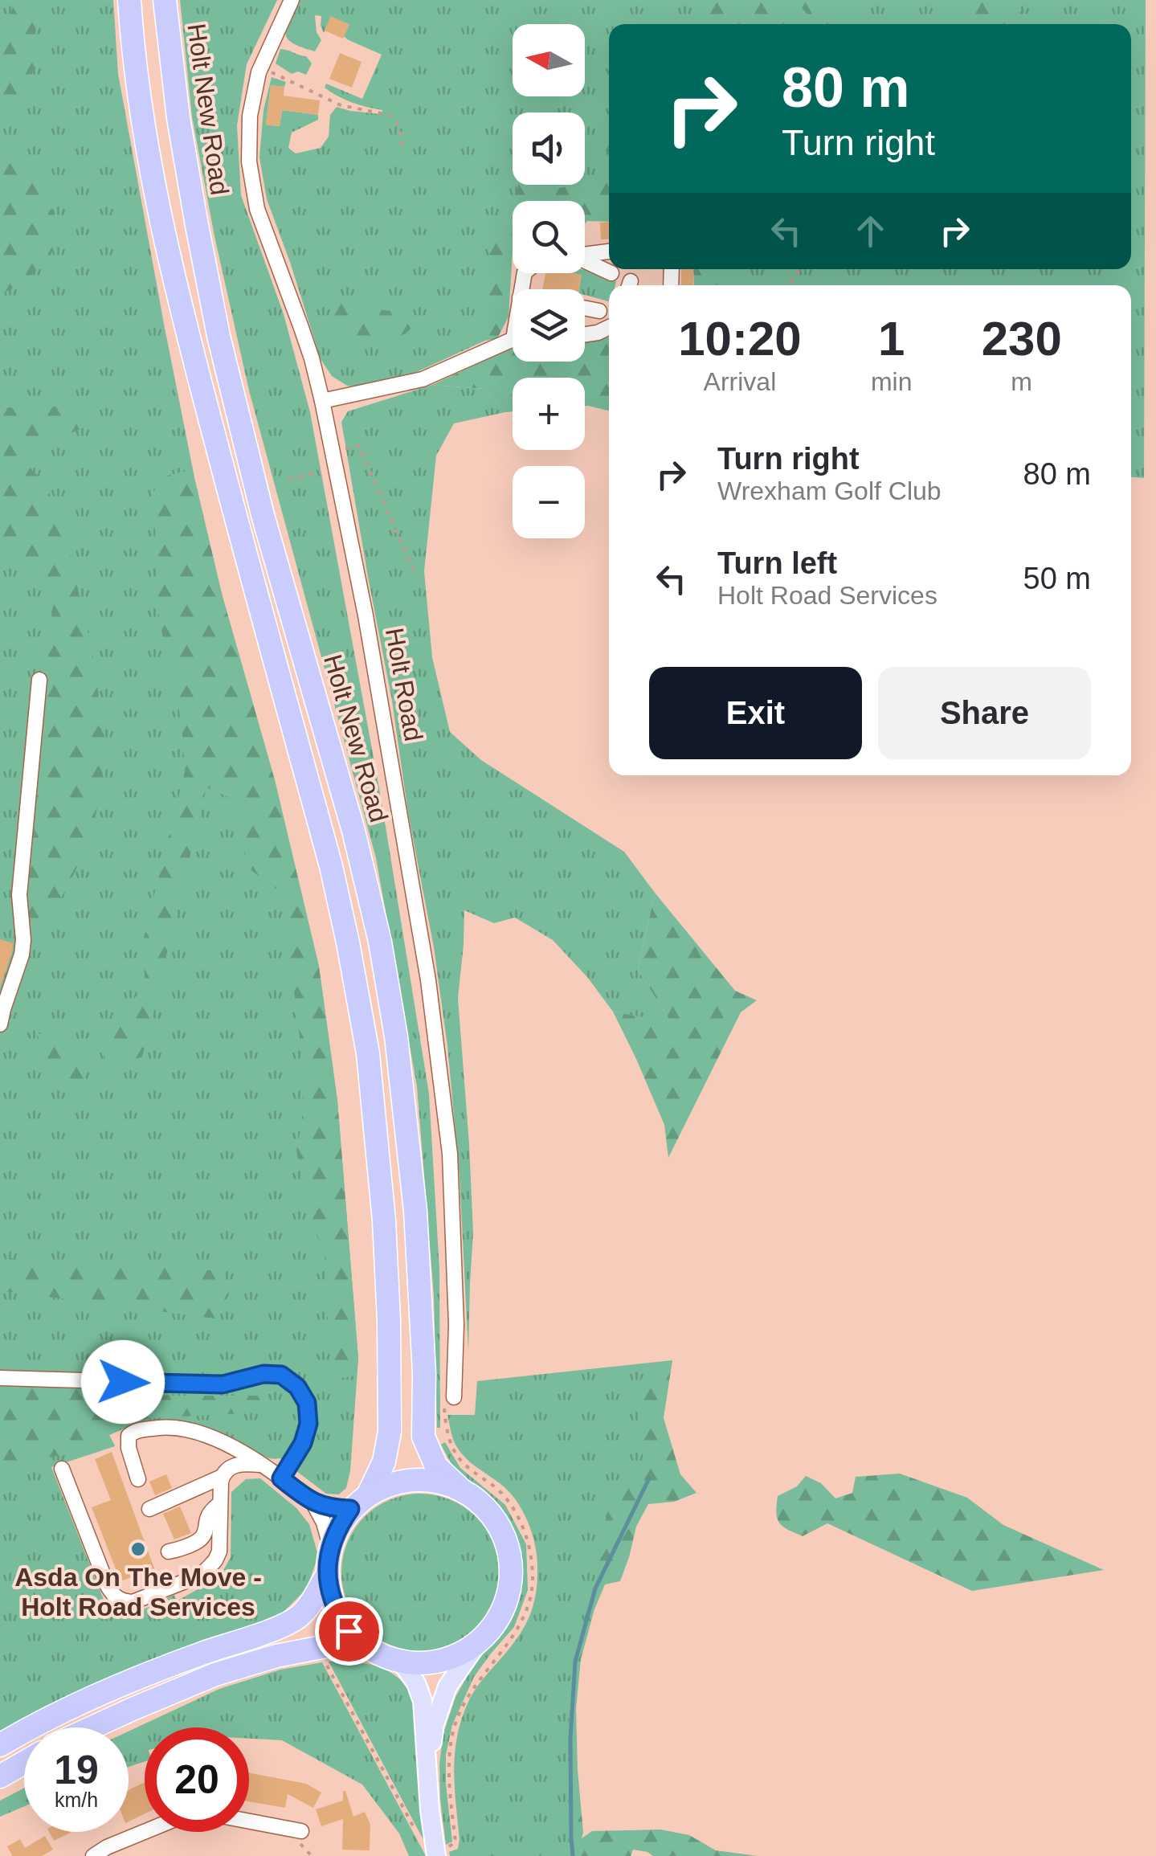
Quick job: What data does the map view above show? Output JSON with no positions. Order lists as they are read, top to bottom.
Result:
{
  "streets": {
    "highway": ["Holt New Road"],
    "street": ["Holt Road"]
  },
  "places": ["Asda On The Move - Holt Road Services"],
  "north": "left",
  "page": {
    "map_buttons": ["+", "−"],
    "turn": ["80 m", "Turn right"],
    "eta": [
      "10:20",
      "Arrival",
      "1",
      "min",
      "230",
      "m"
    ],
    "list": [
      {
        "name": "Turn right",
        "note": "Wrexham Golf Club",
        "value": "80 m"
      },
      {
        "name": "Turn left",
        "note": "Holt Road Services",
        "value": "50 m"
      }
    ],
    "buttons": ["Exit", "Share"],
    "speed": "19 km/h",
    "limit": "20"
  }
}
